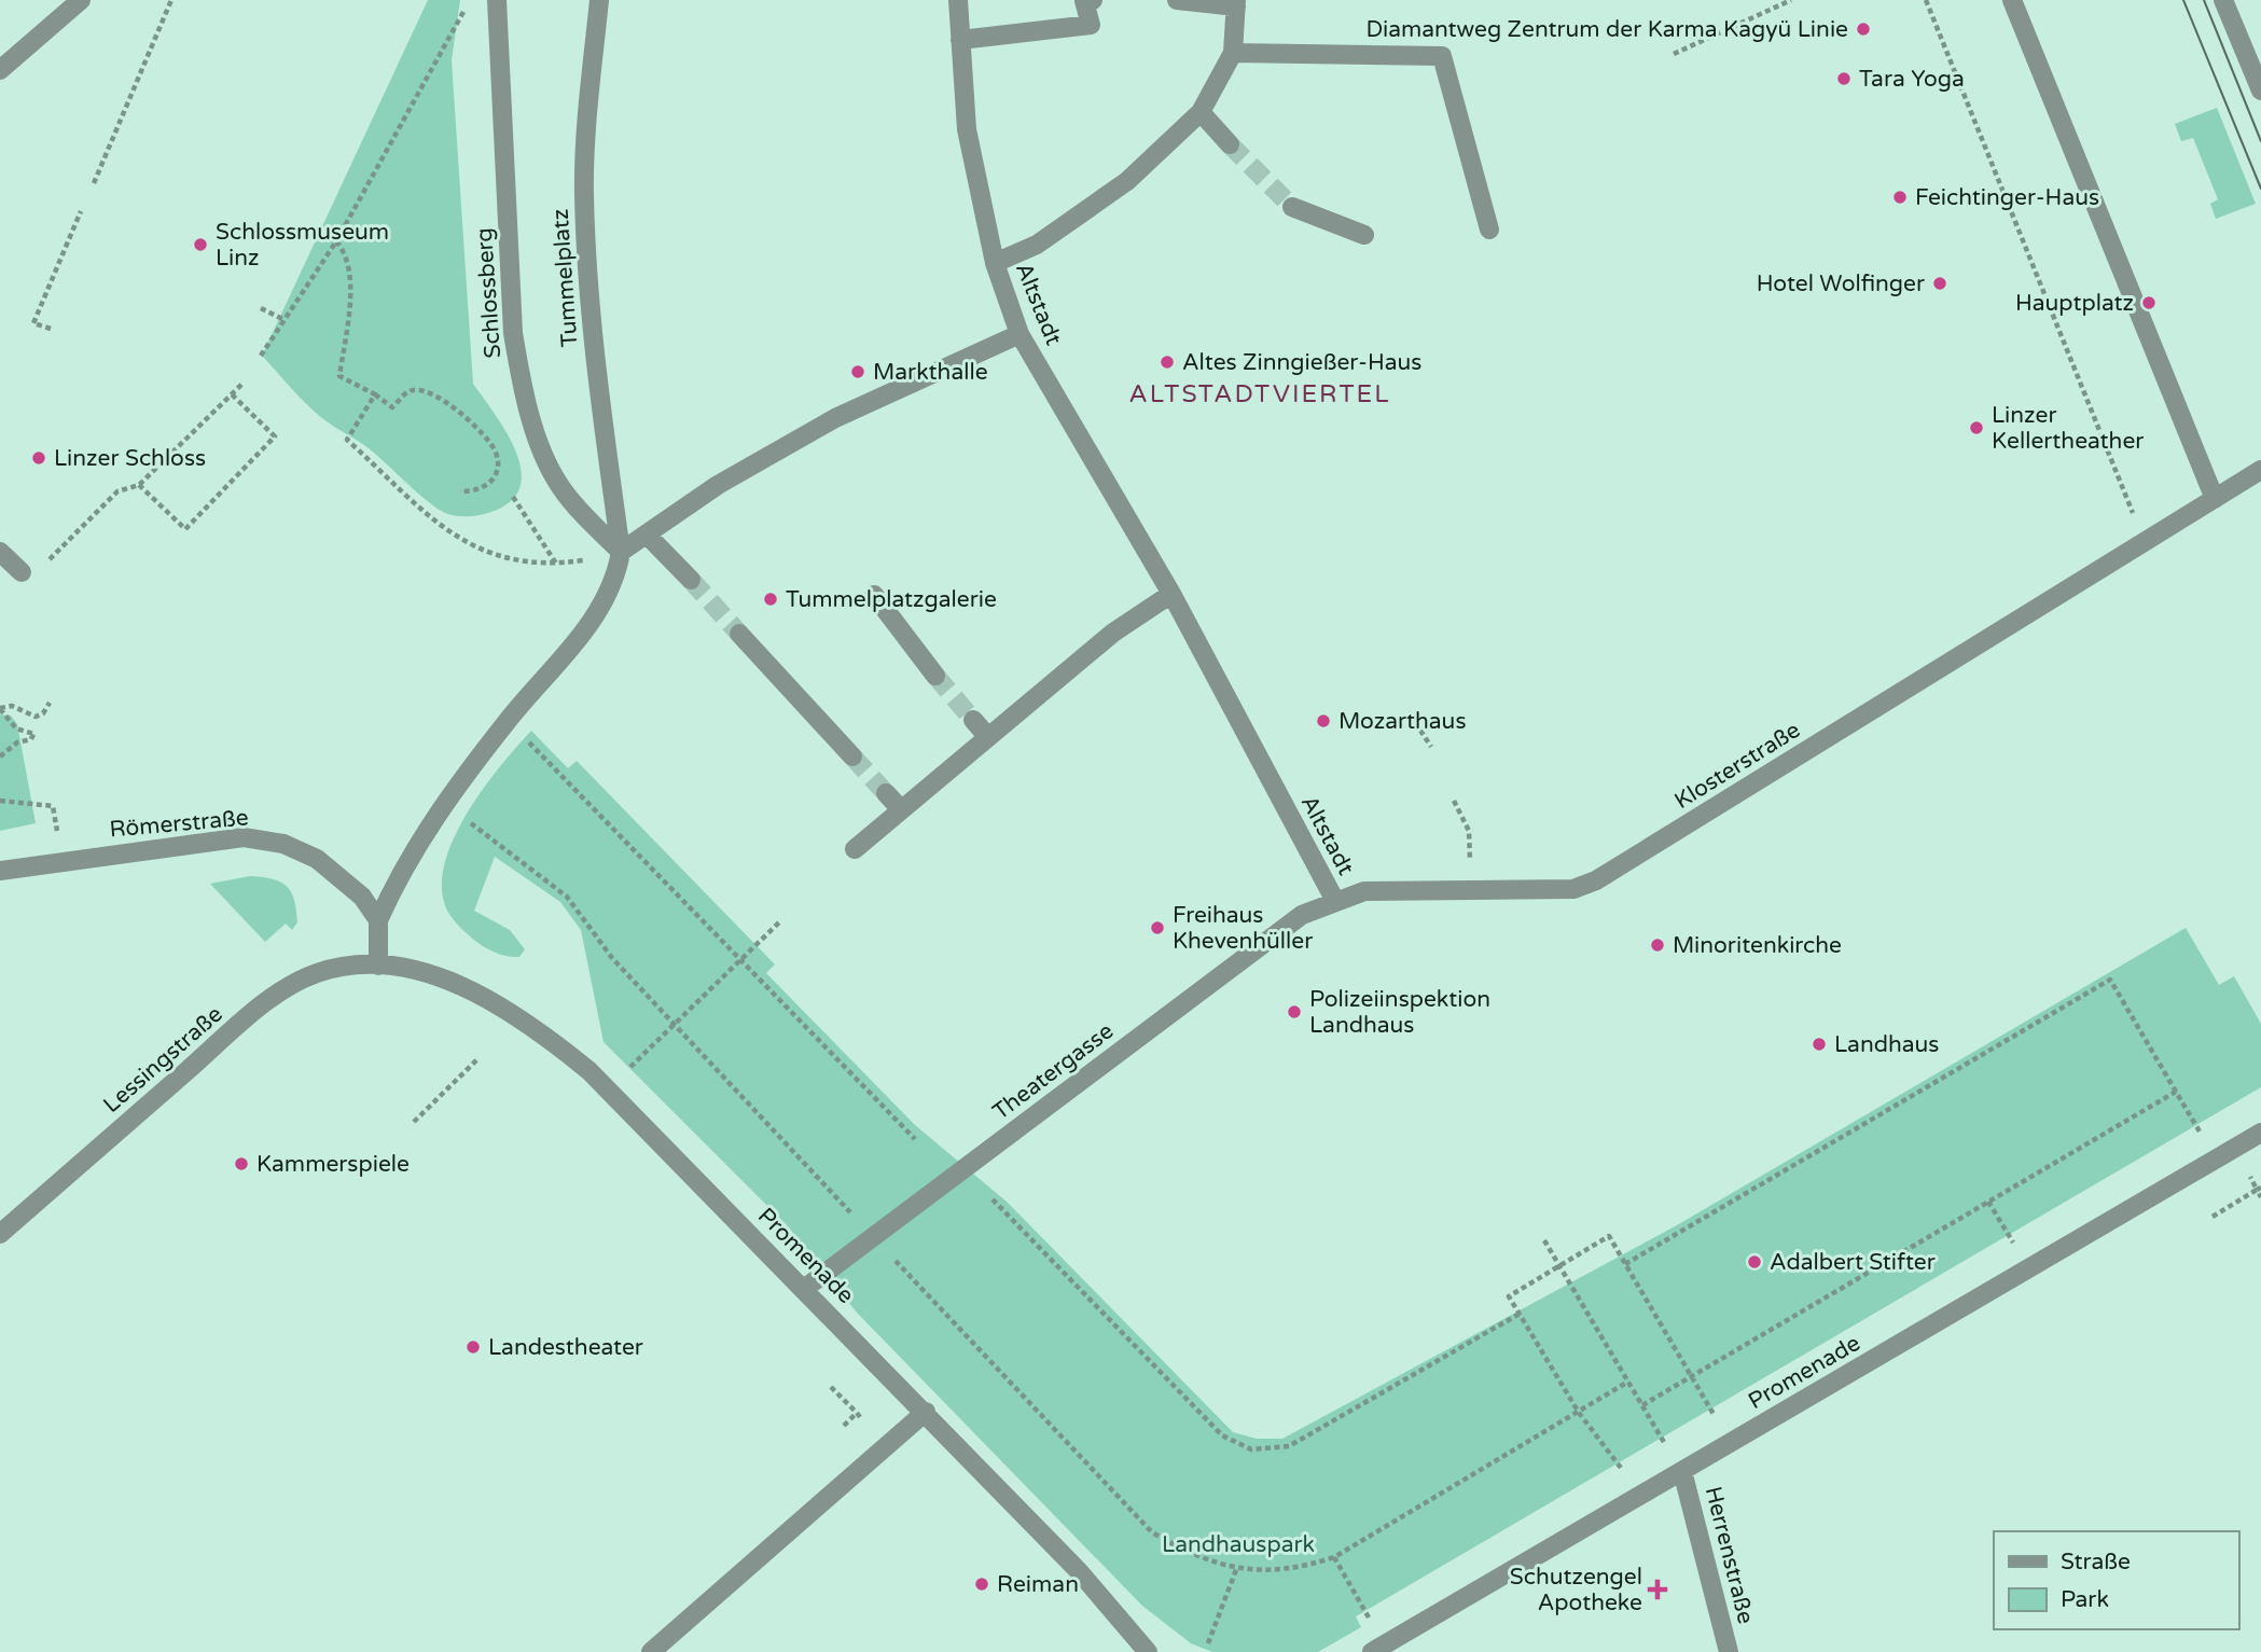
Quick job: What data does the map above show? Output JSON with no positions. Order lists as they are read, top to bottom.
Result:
{
  "streets": {
    "street": [
      "Tummelplatz",
      "Schlossberg",
      "Altstadt",
      "Klosterstraße",
      "Römerstraße",
      "Lessingstraße",
      "Theatergasse",
      "Promenade",
      "Herrenstraße"
    ]
  },
  "crossings": [
    ["Tummelplatz", "Schlossberg"],
    ["Tummelplatz", "Römerstraße"],
    ["Altstadt", "Klosterstraße"],
    ["Altstadt", "Theatergasse"],
    ["Klosterstraße", "Theatergasse"],
    ["Lessingstraße", "Promenade"],
    ["Theatergasse", "Promenade"],
    ["Promenade", "Herrenstraße"]
  ],
  "districts": ["ALTSTADTVIERTEL"],
  "parks": ["Landhauspark"],
  "places": {
    "other": [
      "Diamantweg Zentrum der Karma Kagyü Linie",
      "Tara Yoga",
      "Feichtinger-Haus",
      "Schlossmuseum Linz",
      "Hotel Wolfinger",
      "Hauptplatz",
      "Altes Zinngießer-Haus",
      "Markthalle",
      "Linzer Kellertheather",
      "Linzer Schloss",
      "Tummelplatzgalerie",
      "Mozarthaus",
      "Freihaus Khevenhüller",
      "Minoritenkirche",
      "Polizeiinspektion Landhaus",
      "Landhaus",
      "Kammerspiele",
      "Adalbert Stifter",
      "Landestheater",
      "Reiman"
    ],
    "health": ["Schutzengel Apotheke"]
  },
  "legend": ["Straße", "Park"]
}
